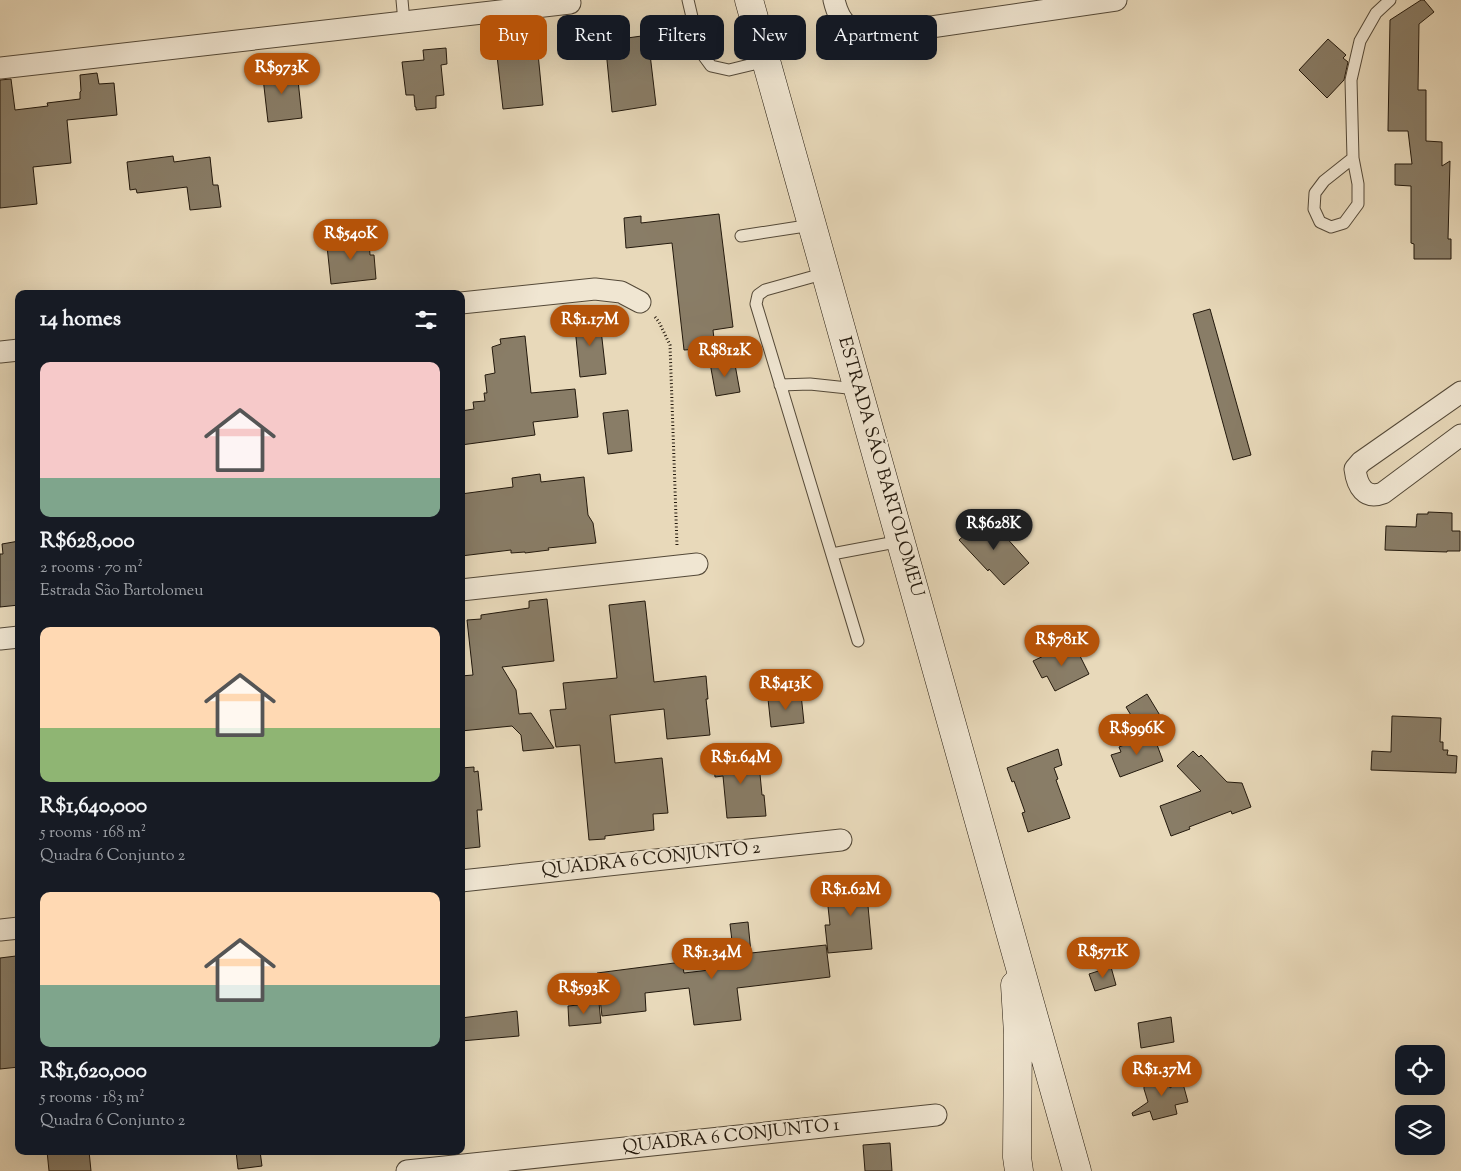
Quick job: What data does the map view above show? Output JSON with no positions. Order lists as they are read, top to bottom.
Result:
{
  "streets": {
    "street": ["ESTRADA SÃO BARTOLOMEU", "QUADRA 6 CONJUNTO 2", "QUADRA 6 CONJUNTO 1"]
  },
  "page": {
    "chip": [
      "Buy",
      "Rent",
      "Filters",
      "New",
      "Apartment"
    ],
    "price": [
      "R$973K",
      "R$540K",
      "R$1.17M",
      "R$812K",
      "R$628K",
      "R$781K",
      "R$413K",
      "R$996K",
      "R$1.64M",
      "R$1.62M",
      "R$571K",
      "R$1.34M",
      "R$593K",
      "R$1.37M"
    ],
    "heading": "14 homes",
    "list": [
      {
        "name": "R$628,000",
        "note": "2 rooms · 70 m² · Estrada São Bartolomeu"
      },
      {
        "name": "R$1,640,000",
        "note": "5 rooms · 168 m² · Quadra 6 Conjunto 2"
      },
      {
        "name": "R$1,620,000",
        "note": "5 rooms · 183 m² · Quadra 6 Conjunto 2"
      }
    ]
  }
}
